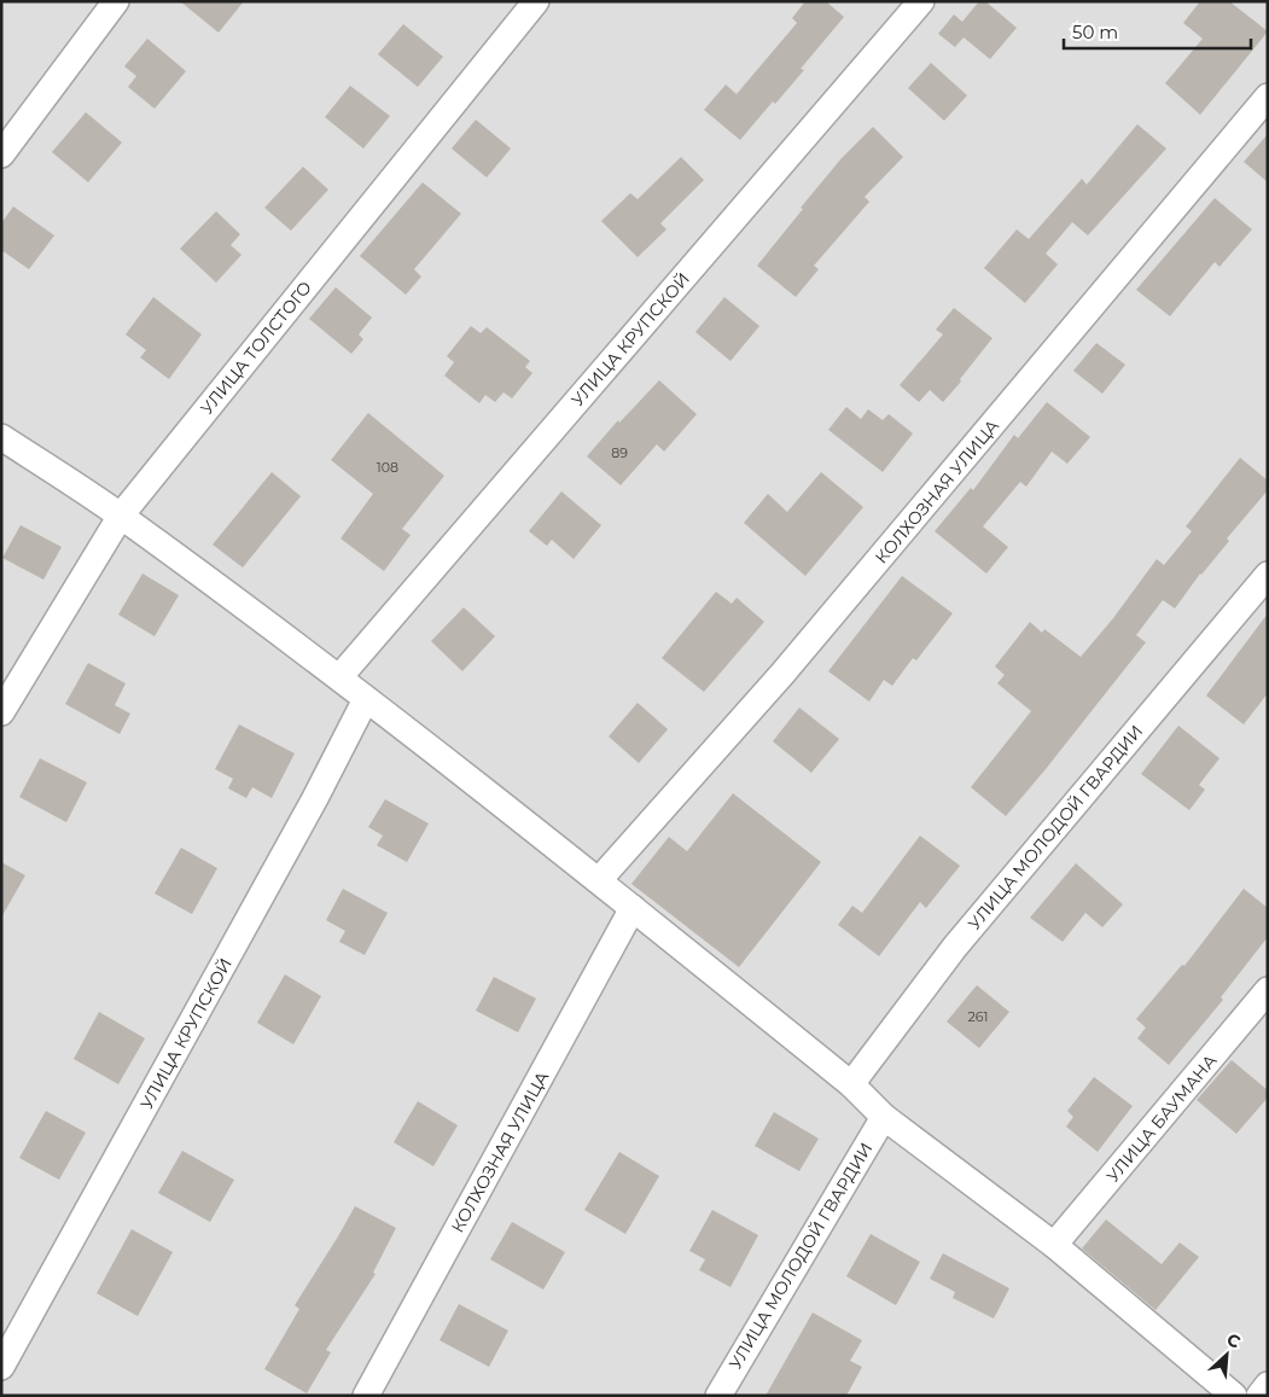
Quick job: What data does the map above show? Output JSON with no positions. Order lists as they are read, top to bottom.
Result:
{
  "streets": {
    "street": [
      "УЛИЦА КРУПСКОЙ",
      "УЛИЦА ТОЛСТОГО",
      "КОЛХОЗНАЯ УЛИЦА",
      "УЛИЦА МОЛОДОЙ ГВАРДИИ",
      "УЛИЦА БАУМАНА"
    ]
  },
  "house_numbers": ["89", "108", "261"],
  "scale_bar": "50 m",
  "north": "top right"
}
